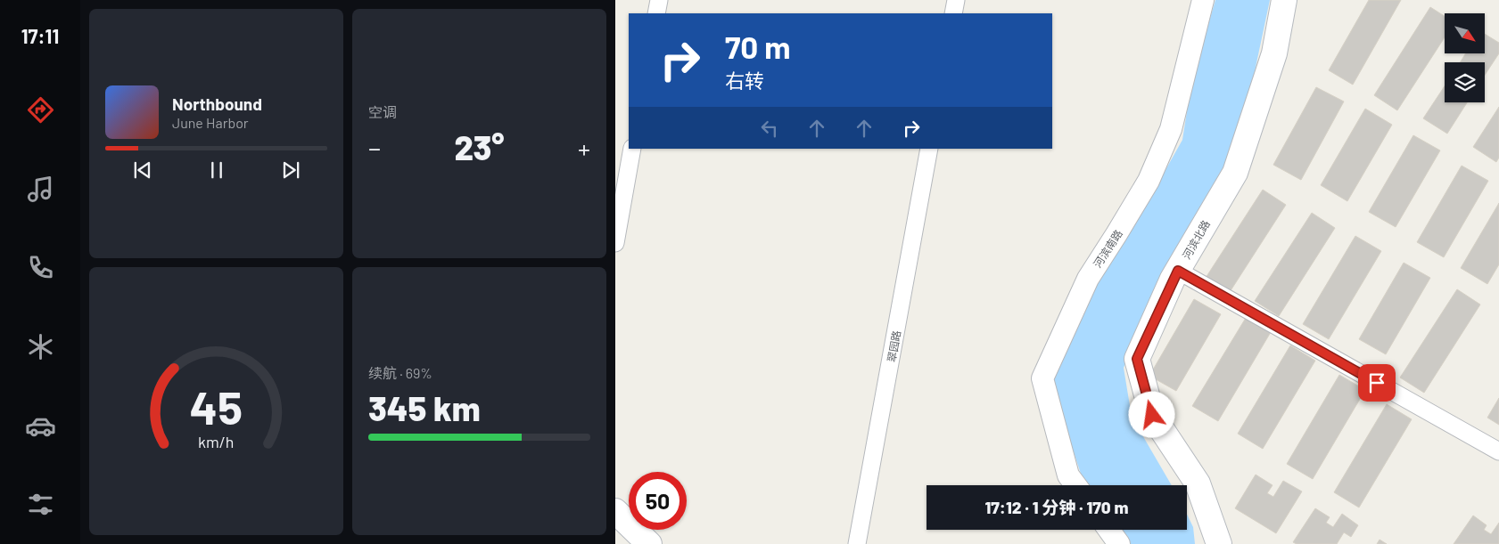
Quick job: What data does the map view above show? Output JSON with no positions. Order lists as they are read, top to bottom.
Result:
{
  "streets": {
    "main road": ["河滨北路"],
    "street": ["河滨南路", "翠园路"]
  },
  "north": "bottom right",
  "page": {
    "tabs": "17:11",
    "tile": [
      "空调",
      ["续航 · 69%", "345 km"]
    ],
    "turn": ["70 m", "右转"],
    "song": ["Northbound", "June Harbor"],
    "heat": ["−", "23°", "+"],
    "limit": "50",
    "trip": "17:12 · 1 分钟 · 170 m",
    "gauge": ["45", "km/h"]
  }
}
